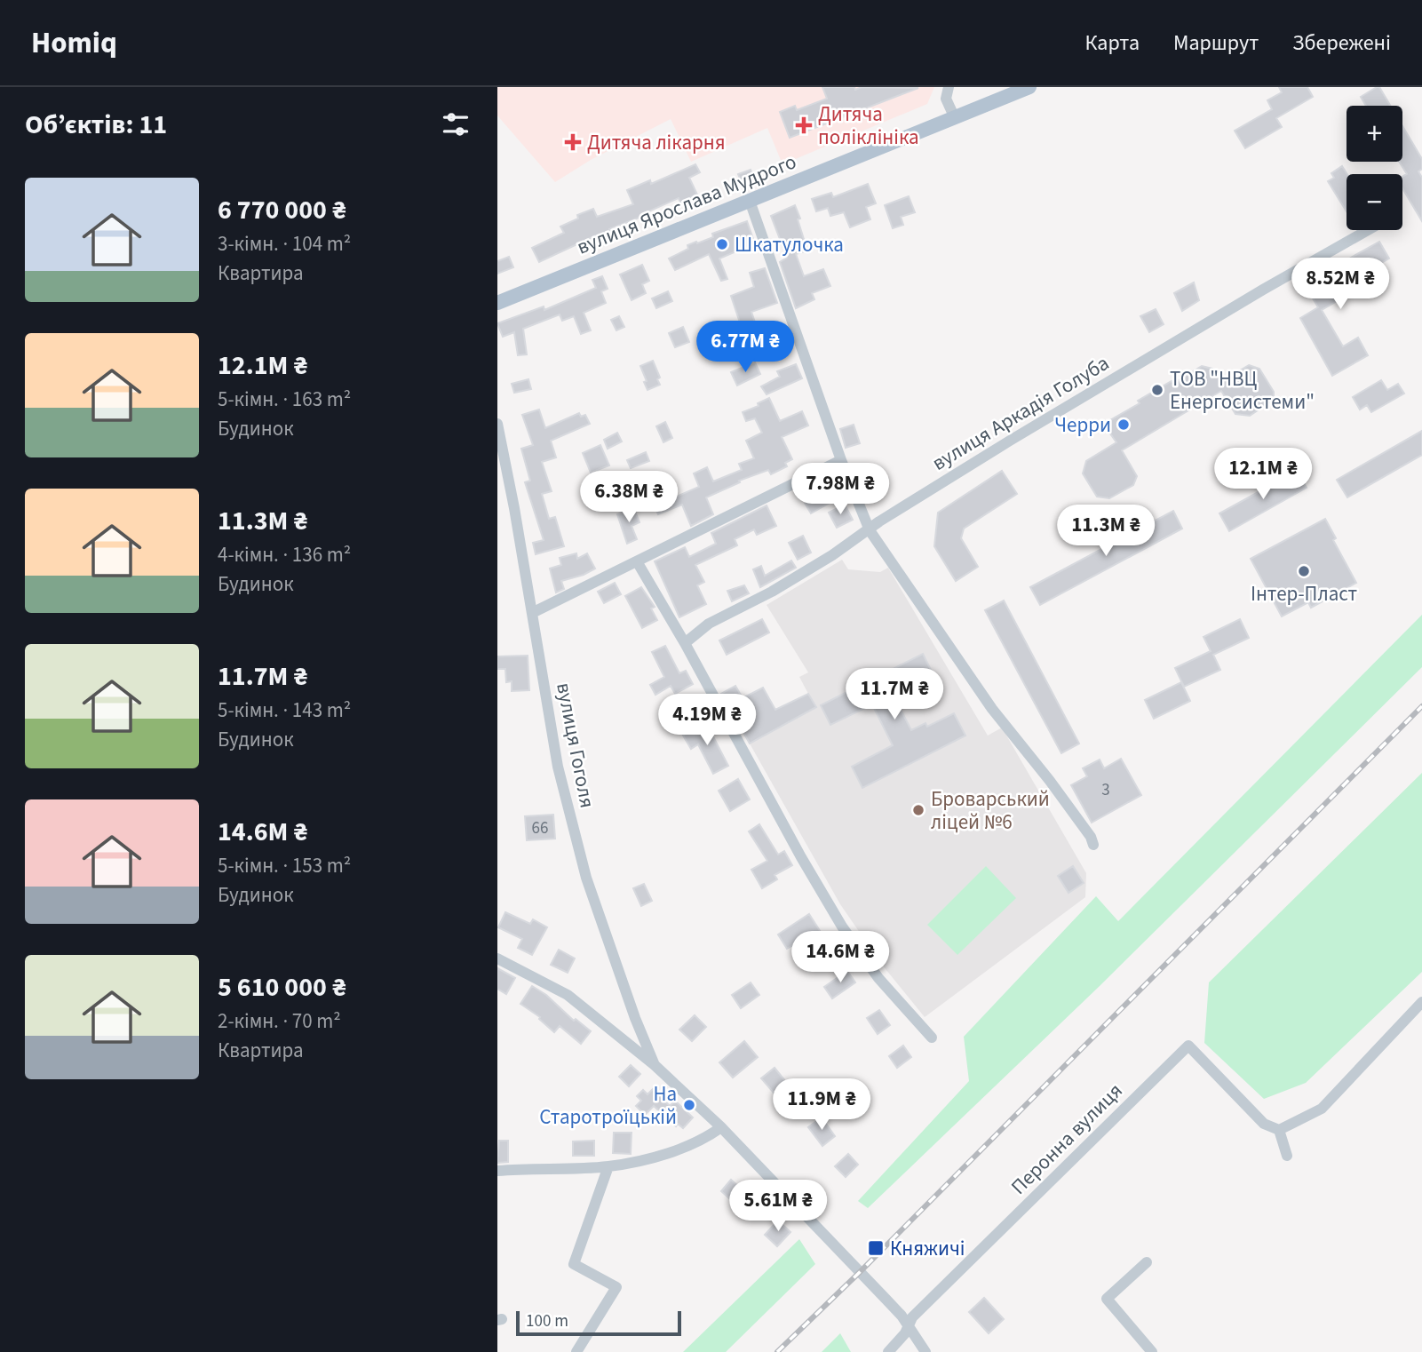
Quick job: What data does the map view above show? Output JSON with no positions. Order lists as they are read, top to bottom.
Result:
{
  "streets": {
    "main road": ["вулиця Ярослава Мудрого"],
    "street": ["вулиця Аркадія Голуба", "вулиця Гоголя", "Перонна вулиця"]
  },
  "places": {
    "health": ["Дитяча поліклініка", "Дитяча лікарня"],
    "other": [
      "Шкатулочка",
      "ТОВ \"НВЦ Енергосистеми\"",
      "Черри",
      "Інтер-Пласт",
      "Броварський ліцей №6",
      "На Старотроїцькій"
    ],
    "transit": ["Княжичі"]
  },
  "house_numbers": ["3", "66"],
  "scale_bar": "100 m",
  "page": {
    "header": "Homiq",
    "nav": ["Карта", "Маршрут", "Збережені"],
    "heading": "Об’єктів: 11",
    "map_buttons": ["+", "−"],
    "list": [
      {
        "name": "6 770 000 ₴",
        "note": "3-кімн. · 104 m² · Квартира"
      },
      {
        "name": "12.1M ₴",
        "note": "5-кімн. · 163 m² · Будинок"
      },
      {
        "name": "11.3M ₴",
        "note": "4-кімн. · 136 m² · Будинок"
      },
      {
        "name": "11.7M ₴",
        "note": "5-кімн. · 143 m² · Будинок"
      },
      {
        "name": "14.6M ₴",
        "note": "5-кімн. · 153 m² · Будинок"
      },
      {
        "name": "5 610 000 ₴",
        "note": "2-кімн. · 70 m² · Квартира"
      }
    ],
    "price": [
      "8.52M ₴",
      "6.77M ₴",
      "12.1M ₴",
      "7.98M ₴",
      "6.38M ₴",
      "11.3M ₴",
      "11.7M ₴",
      "4.19M ₴",
      "14.6M ₴",
      "11.9M ₴",
      "5.61M ₴"
    ],
    "scale": "100 m"
  }
}
